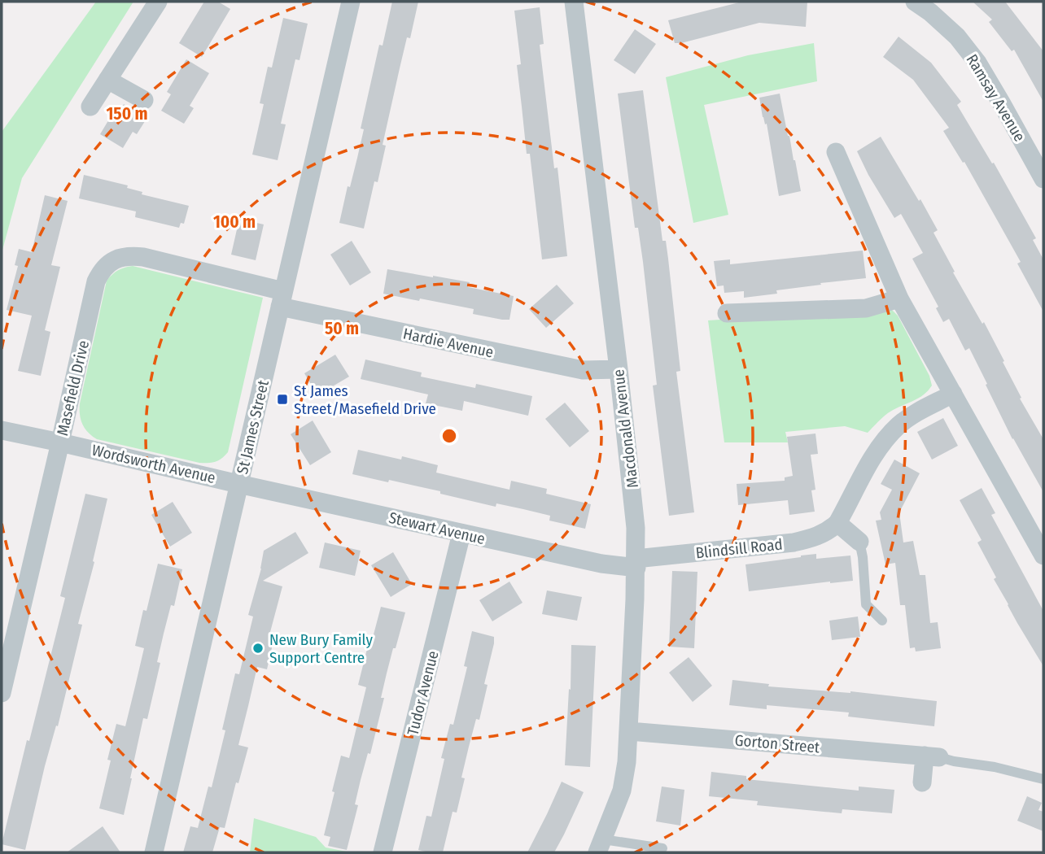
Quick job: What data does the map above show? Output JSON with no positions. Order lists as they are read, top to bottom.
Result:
{
  "streets": {
    "street": [
      "Ramsay Avenue",
      "Hardie Avenue",
      "Masefield Drive",
      "St James Street",
      "Macdonald Avenue",
      "Wordsworth Avenue",
      "Stewart Avenue",
      "Blindsill Road",
      "Tudor Avenue",
      "Gorton Street"
    ]
  },
  "crossings": [
    ["Hardie Avenue", "Masefield Drive"],
    ["Hardie Avenue", "St James Street"],
    ["Hardie Avenue", "Macdonald Avenue"],
    ["Masefield Drive", "St James Street"],
    ["Masefield Drive", "Wordsworth Avenue"],
    ["St James Street", "Wordsworth Avenue"],
    ["St James Street", "Stewart Avenue"],
    ["Macdonald Avenue", "Stewart Avenue"],
    ["Macdonald Avenue", "Blindsill Road"],
    ["Macdonald Avenue", "Gorton Street"],
    ["Wordsworth Avenue", "Stewart Avenue"],
    ["Stewart Avenue", "Blindsill Road"],
    ["Stewart Avenue", "Tudor Avenue"]
  ],
  "places": {
    "transit": ["St James Street/Masefield Drive"],
    "other": ["New Bury Family Support Centre"]
  },
  "rings": ["150 m", "100 m", "50 m"]
}
